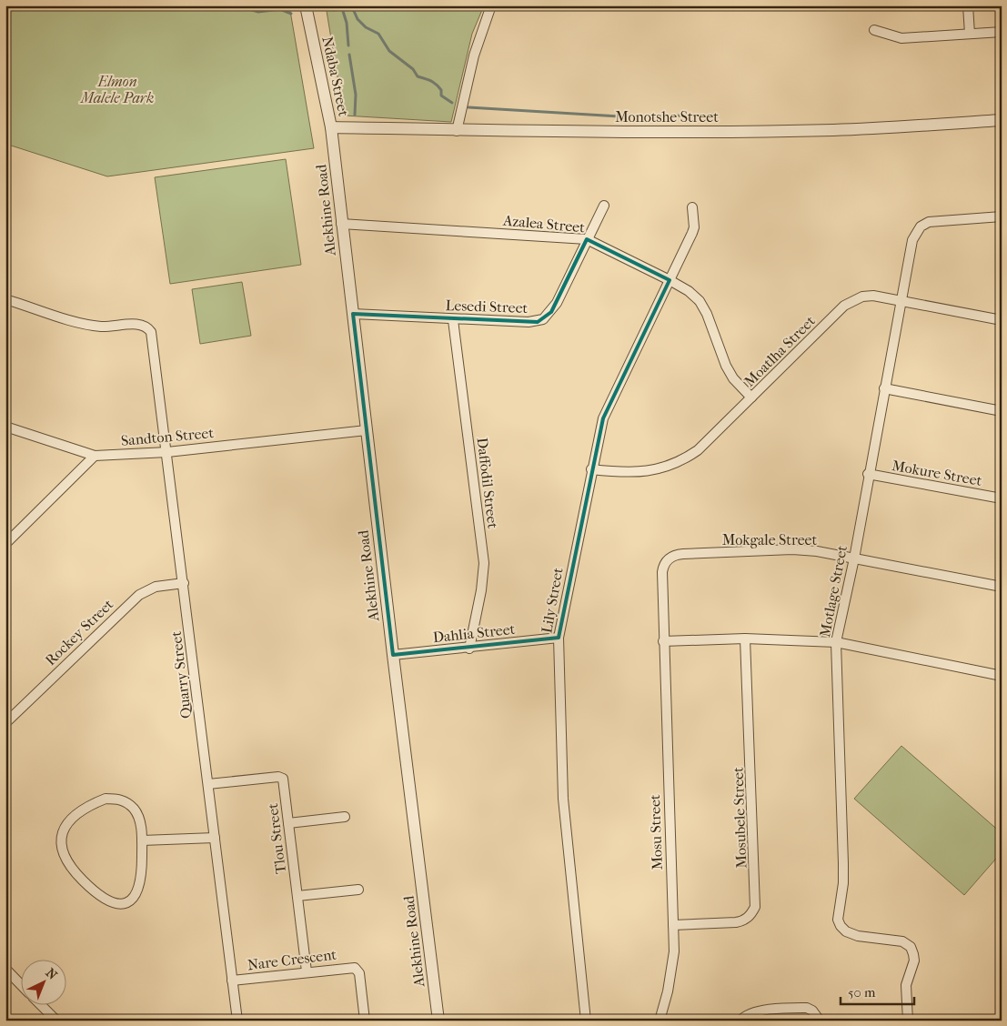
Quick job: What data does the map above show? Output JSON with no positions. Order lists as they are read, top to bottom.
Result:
{
  "streets": {
    "street": [
      "Ndaba Street",
      "Monotshe Street",
      "Alekhine Road",
      "Azalea Street",
      "Lesedi Street",
      "Moatlha Street",
      "Sandton Street",
      "Mokure Street",
      "Daffodil Street",
      "Mokgale Street",
      "Motlage Street",
      "Lily Street",
      "Rockey Street",
      "Dahlia Street",
      "Quarry Street",
      "Mosubele Street",
      "Mosu Street",
      "Tlou Street",
      "Nare Crescent"
    ]
  },
  "crossings": [
    ["Ndaba Street", "Monotshe Street"],
    ["Ndaba Street", "Alekhine Road"],
    ["Monotshe Street", "Alekhine Road"],
    ["Alekhine Road", "Azalea Street"],
    ["Alekhine Road", "Lesedi Street"],
    ["Alekhine Road", "Sandton Street"],
    ["Alekhine Road", "Dahlia Street"],
    ["Azalea Street", "Lesedi Street"],
    ["Azalea Street", "Moatlha Street"],
    ["Azalea Street", "Lily Street"],
    ["Lesedi Street", "Daffodil Street"],
    ["Moatlha Street", "Motlage Street"],
    ["Moatlha Street", "Lily Street"],
    ["Sandton Street", "Quarry Street"],
    ["Mokure Street", "Motlage Street"],
    ["Daffodil Street", "Dahlia Street"],
    ["Mokgale Street", "Motlage Street"],
    ["Mokgale Street", "Mosu Street"],
    ["Lily Street", "Dahlia Street"],
    ["Rockey Street", "Quarry Street"],
    ["Quarry Street", "Tlou Street"],
    ["Quarry Street", "Nare Crescent"],
    ["Mosubele Street", "Mosu Street"],
    ["Tlou Street", "Nare Crescent"]
  ],
  "parks": ["Elmon Malele Park"],
  "scale_bar": "50 m",
  "north": "top right"
}
